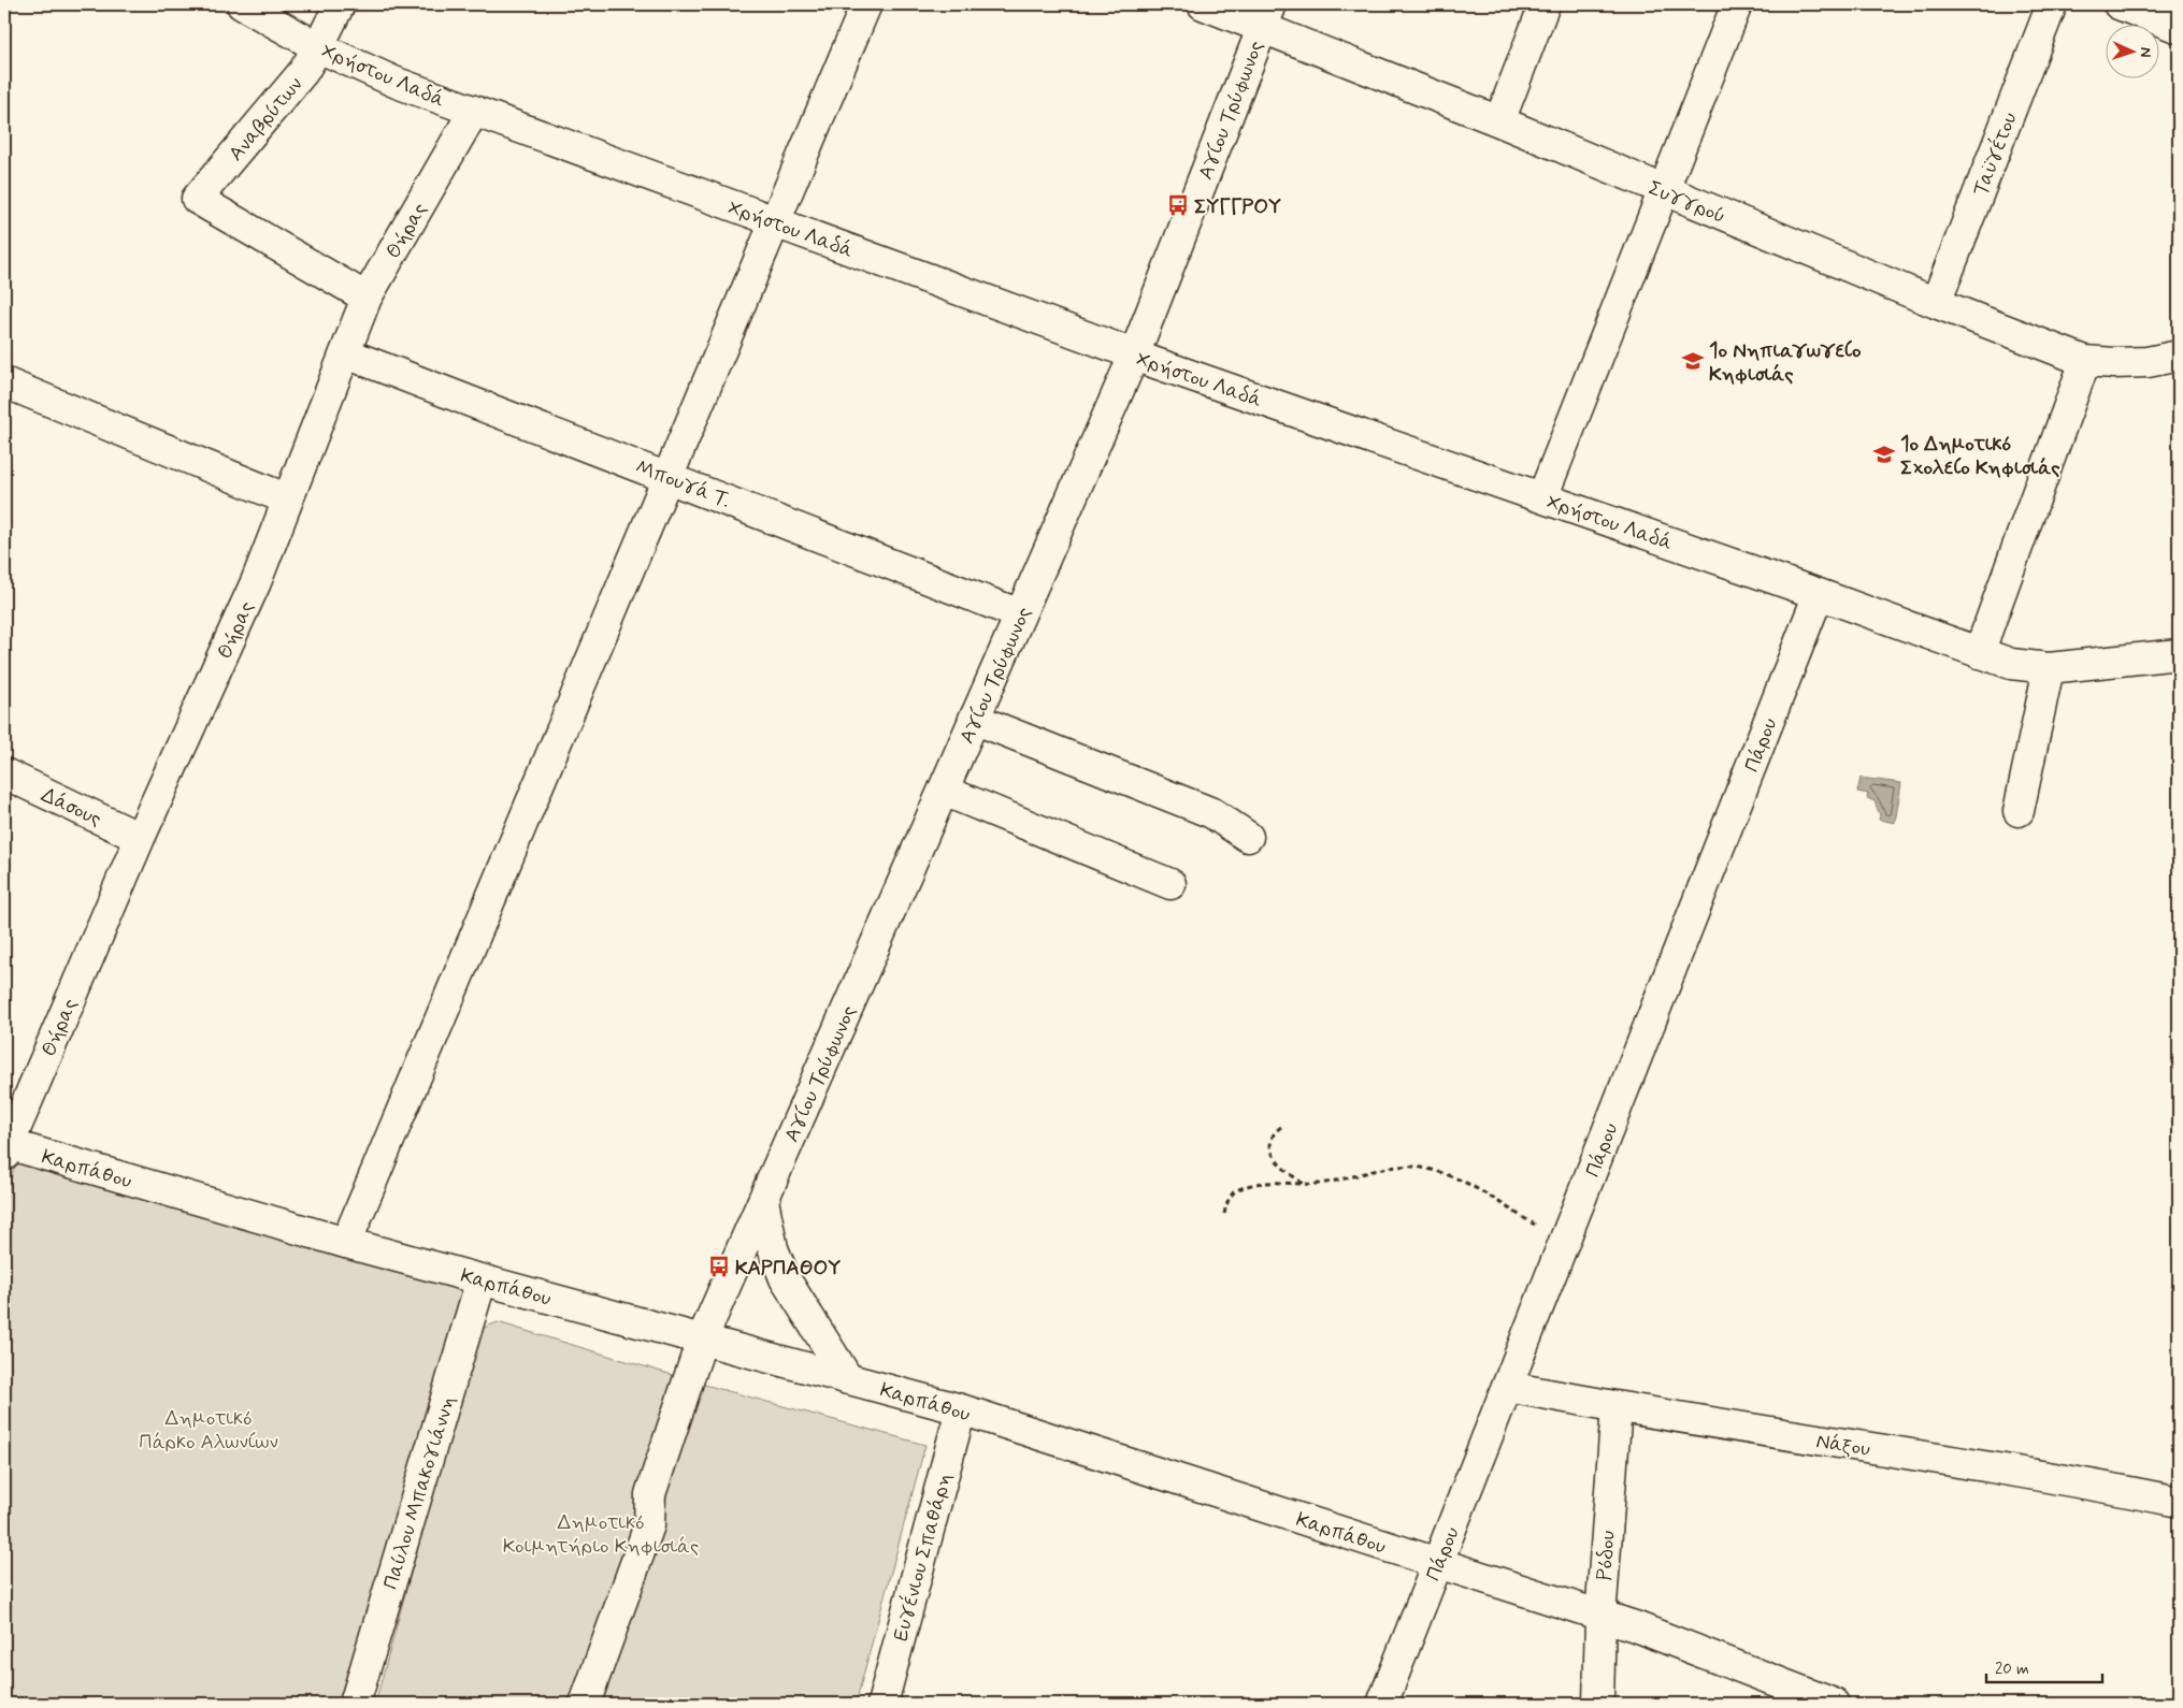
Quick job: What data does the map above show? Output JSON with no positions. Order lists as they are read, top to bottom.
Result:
{
  "streets": {
    "street": [
      "Χρήστου Λαδά",
      "Αγίου Τρύφωνος",
      "Αναβρύτων",
      "Ταϋγέτου",
      "Συγγρού",
      "Θήρας",
      "Μπουγά Τ.",
      "Πάρου",
      "Δάσους",
      "Καρπάθου",
      "Νάξου",
      "Παύλου Μπακογιάννη",
      "Ρόδου",
      "Ευγένιου Σπαθάρη"
    ]
  },
  "crossings": [
    ["Χρήστου Λαδά", "Αγίου Τρύφωνος"],
    ["Χρήστου Λαδά", "Αναβρύτων"],
    ["Χρήστου Λαδά", "Θήρας"],
    ["Χρήστου Λαδά", "Πάρου"],
    ["Αγίου Τρύφωνος", "Συγγρού"],
    ["Αγίου Τρύφωνος", "Μπουγά Τ."],
    ["Αγίου Τρύφωνος", "Καρπάθου"],
    ["Αναβρύτων", "Θήρας"],
    ["Ταϋγέτου", "Συγγρού"],
    ["Θήρας", "Μπουγά Τ."],
    ["Θήρας", "Δάσους"],
    ["Θήρας", "Καρπάθου"],
    ["Πάρου", "Καρπάθου"],
    ["Πάρου", "Νάξου"],
    ["Καρπάθου", "Παύλου Μπακογιάννη"],
    ["Καρπάθου", "Ρόδου"],
    ["Καρπάθου", "Ευγένιου Σπαθάρη"],
    ["Νάξου", "Ρόδου"]
  ],
  "parks": ["Δημοτικό Πάρκο Αλωνίων", "Δημοτικό Κοιμητήριο Κηφισιάς"],
  "places": {
    "bus stop": ["ΣΥΓΓΡΟΥ", "ΚΑΡΠΑΘΟΥ"],
    "school or university": ["1ο Νηπιαγωγείο Κηφισιάς", "1ο Δημοτικό Σχολείο Κηφισιάς"]
  },
  "scale_bar": "20 m",
  "north": "right"
}
